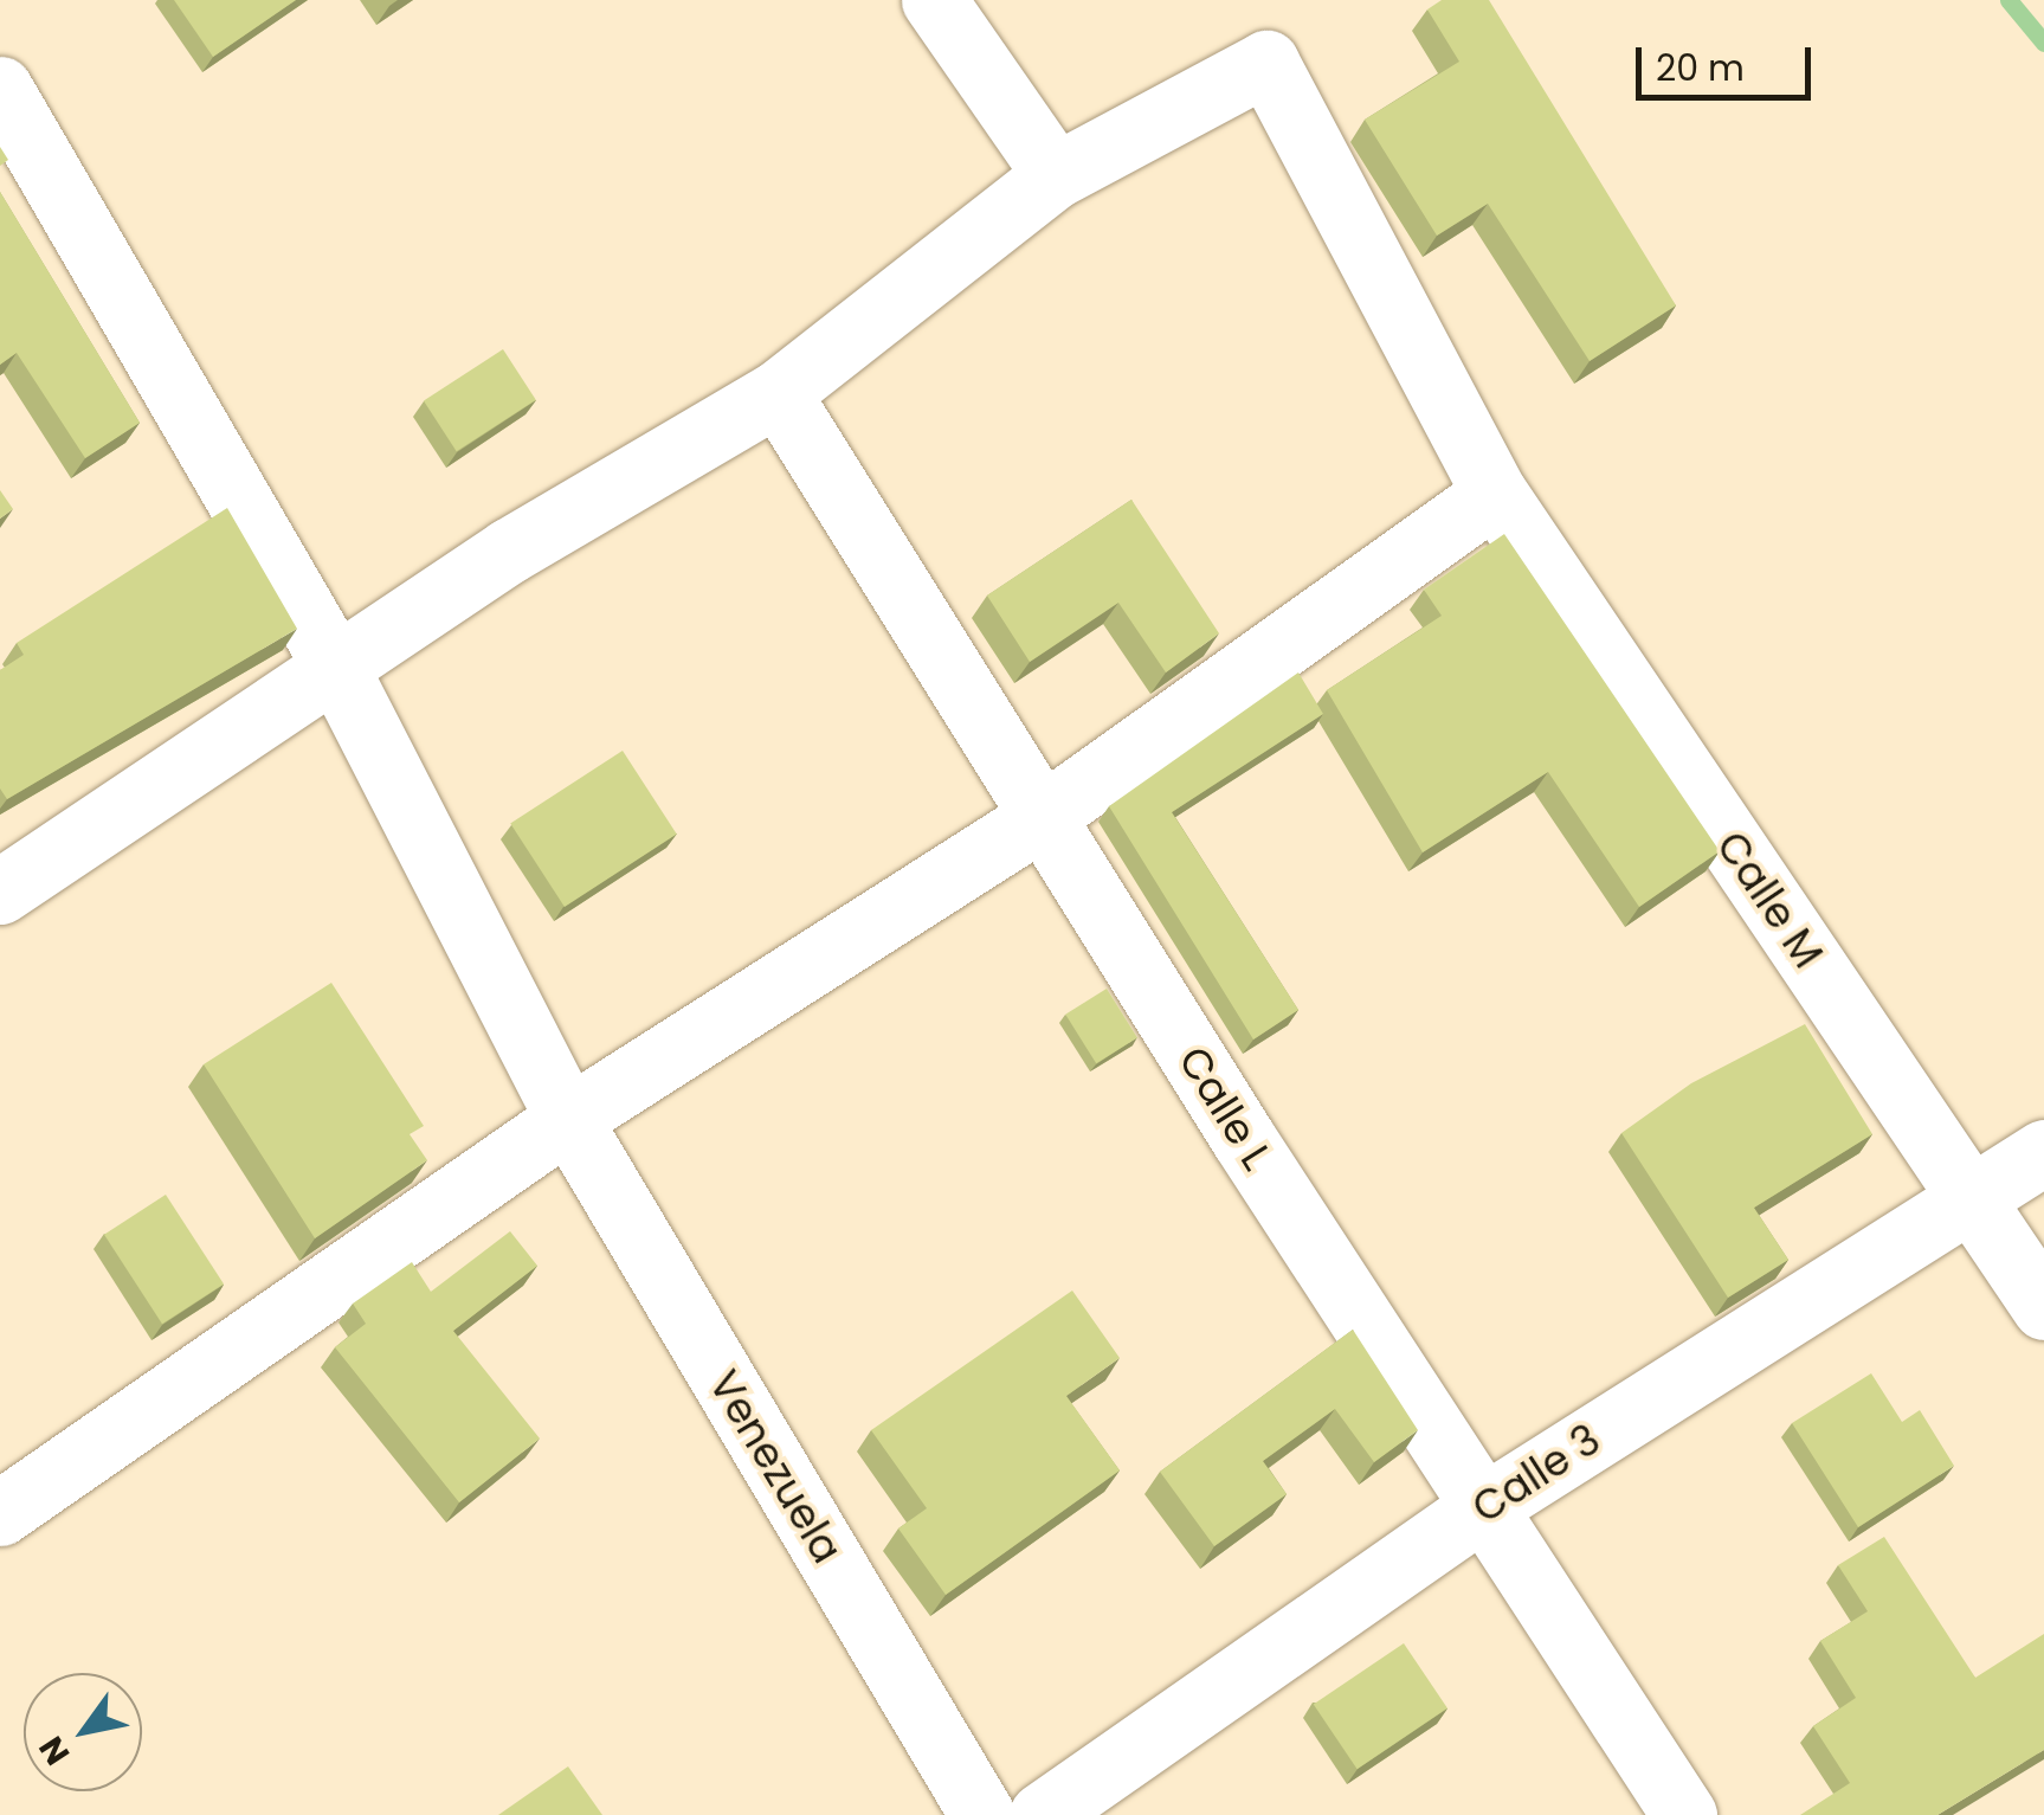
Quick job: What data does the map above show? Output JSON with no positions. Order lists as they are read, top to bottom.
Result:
{
  "streets": {
    "street": [
      "Calle M",
      "Calle L",
      "Venezuela",
      "Calle 3"
    ]
  },
  "crossings": [
    ["Calle M", "Calle 3"],
    ["Calle L", "Calle 3"]
  ],
  "scale_bar": "20 m",
  "north": "bottom left"
}
